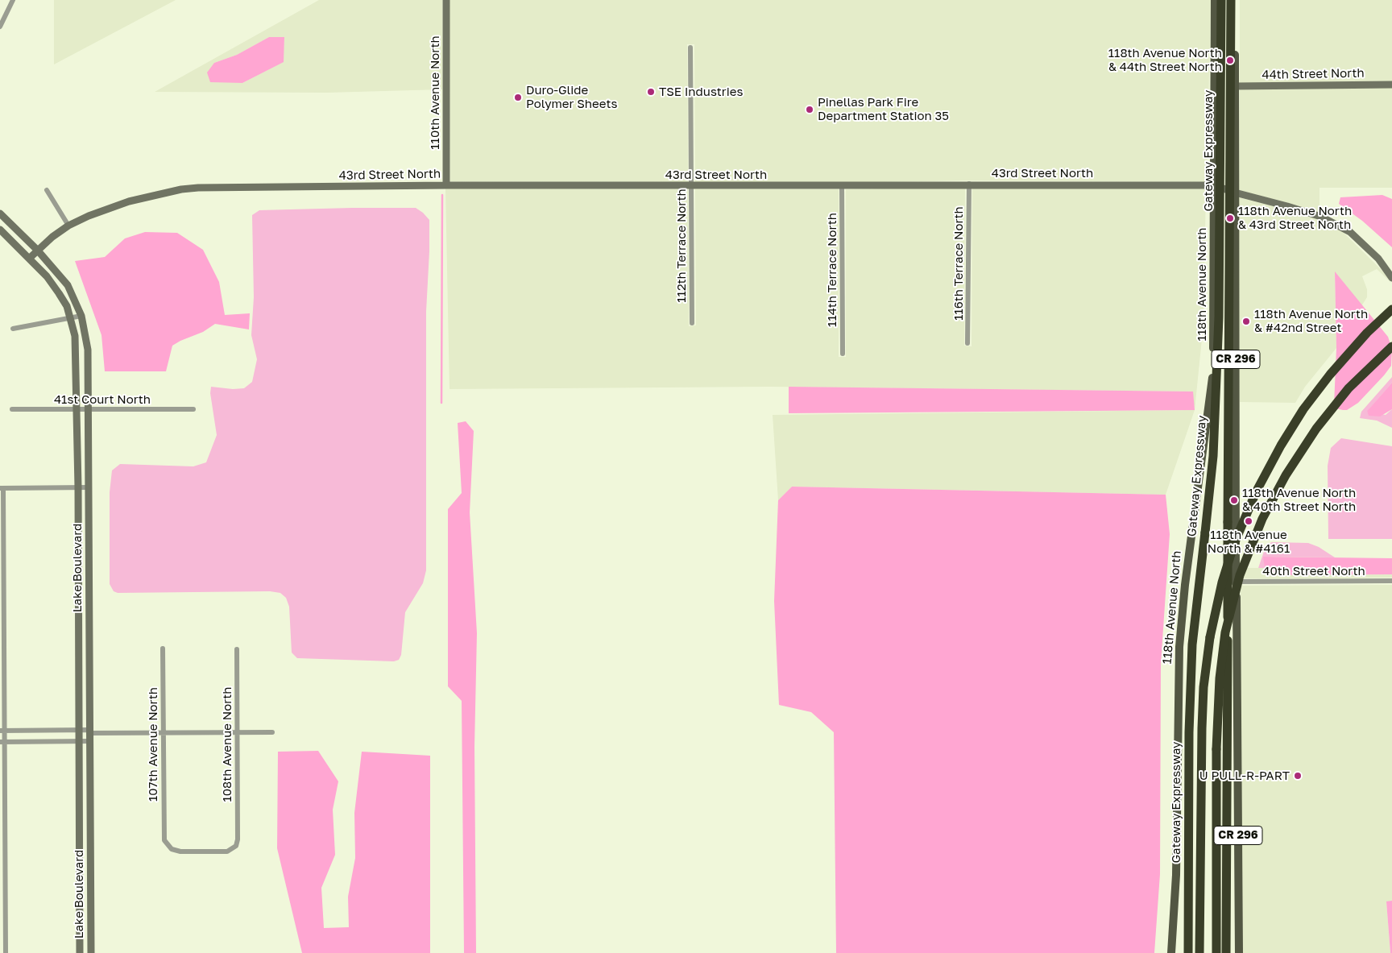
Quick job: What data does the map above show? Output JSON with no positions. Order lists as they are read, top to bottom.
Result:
{
  "streets": {
    "highway": ["Gateway Expressway"],
    "main road": ["118th Avenue North", "CR 296"],
    "street": [
      "44th Street North",
      "110th Avenue North",
      "43rd Street North",
      "112th Terrace North",
      "116th Terrace North",
      "114th Terrace North",
      "41st Court North",
      "Lake Boulevard",
      "40th Street North",
      "107th Avenue North",
      "108th Avenue North"
    ]
  },
  "crossings": [
    ["44th Street North", "CR 296"],
    ["110th Avenue North", "43rd Street North"],
    ["43rd Street North", "112th Terrace North"],
    ["43rd Street North", "116th Terrace North"],
    ["43rd Street North", "114th Terrace North"],
    ["43rd Street North", "118th Avenue North"],
    ["43rd Street North", "CR 296"],
    ["43rd Street North", "Lake Boulevard"],
    ["CR 296", "40th Street North"],
    ["41st Court North", "Lake Boulevard"],
    ["107th Avenue North", "108th Avenue North"]
  ],
  "places": [
    "118th Avenue North & 44th Street North",
    "TSE Industries",
    "Duro-Glide Polymer Sheets",
    "Pinellas Park Fire Department Station 35",
    "118th Avenue North & 43rd Street North",
    "118th Avenue North & #42nd Street",
    "118th Avenue North & 40th Street North",
    "118th Avenue North & #4161",
    "U PULL-R-PART"
  ]
}
